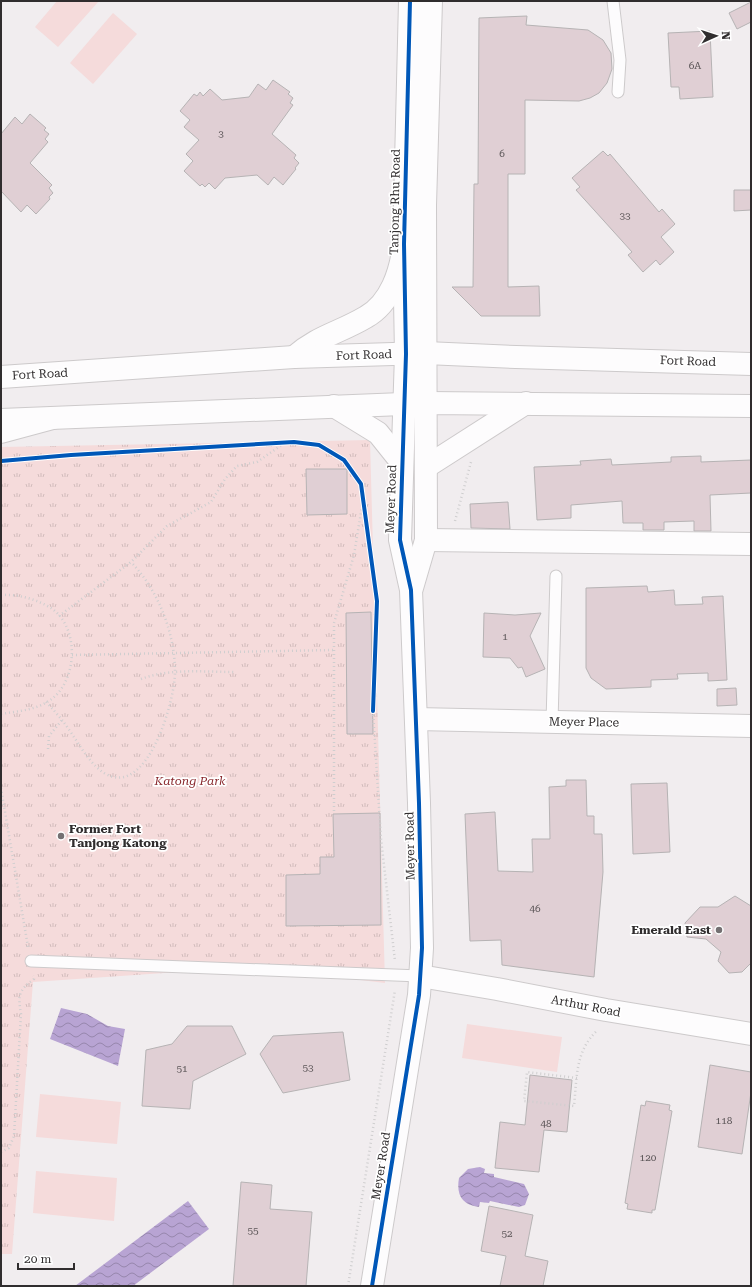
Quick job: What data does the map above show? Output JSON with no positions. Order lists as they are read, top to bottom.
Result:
{
  "streets": {
    "main road": [
      "Tanjong Rhu Road",
      "Fort Road",
      "Meyer Road",
      "Meyer Place",
      "Arthur Road"
    ]
  },
  "crossings": [
    ["Tanjong Rhu Road", "Fort Road"],
    ["Tanjong Rhu Road", "Meyer Road"],
    ["Meyer Road", "Meyer Place"],
    ["Meyer Road", "Arthur Road"]
  ],
  "parks": ["Katong Park"],
  "places": ["Former Fort Tanjong Katong", "Emerald East"],
  "house_numbers": [
    "6A",
    "3",
    "6",
    "33",
    "1",
    "46",
    "53",
    "51",
    "118",
    "48",
    "120",
    "55",
    "52"
  ],
  "scale_bar": "20 m",
  "north": "right"
}
